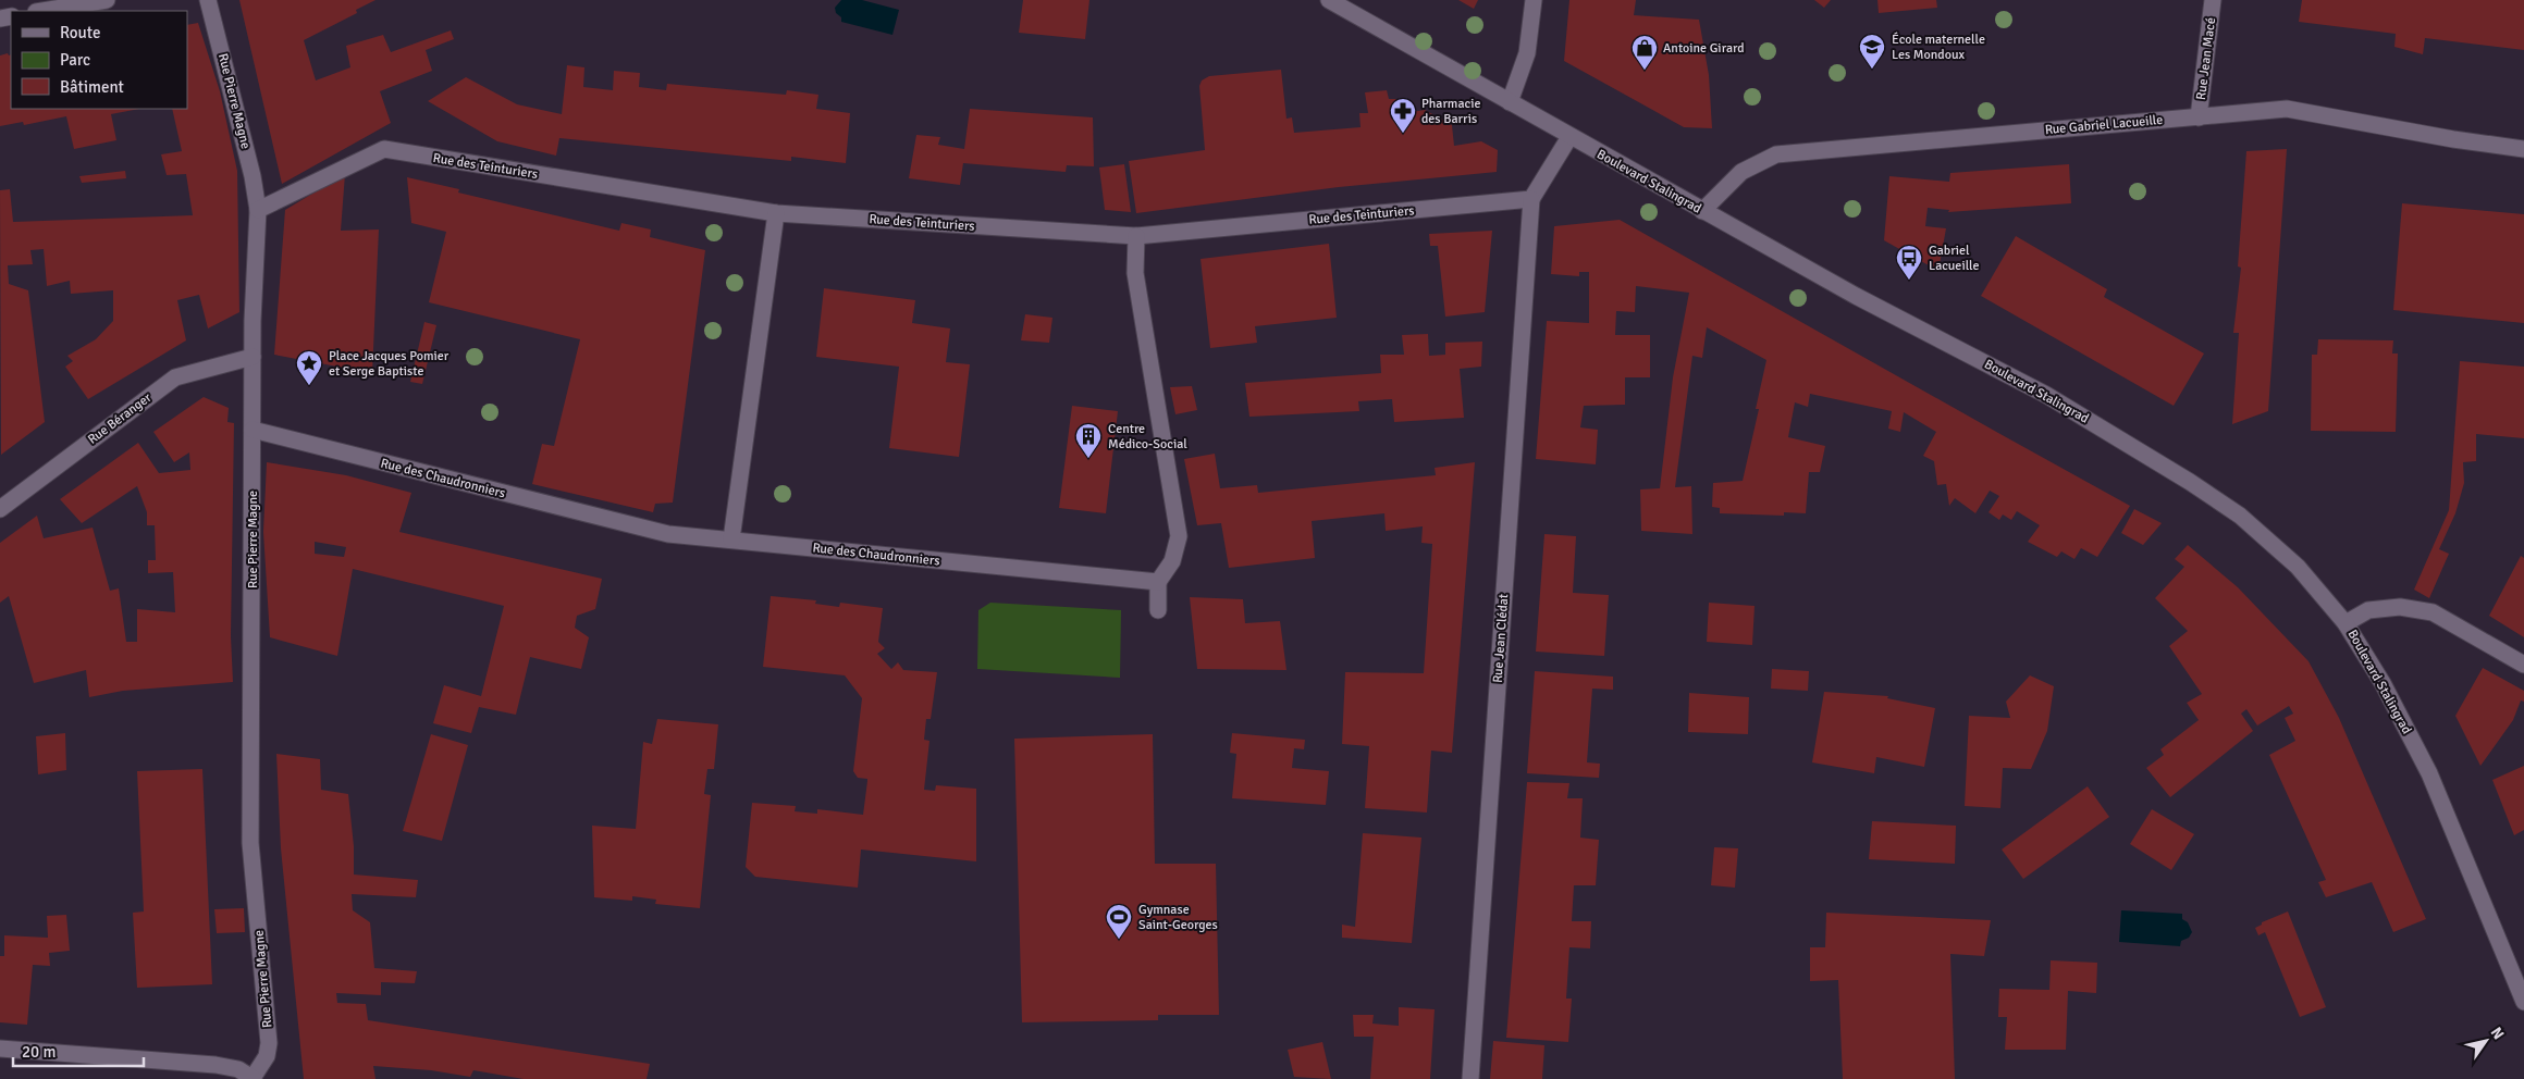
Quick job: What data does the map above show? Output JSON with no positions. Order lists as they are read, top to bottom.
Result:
{
  "streets": {
    "street": [
      "Rue Jean Macé",
      "Rue Pierre Magne",
      "Rue Gabriel Lacueille",
      "Rue des Teinturiers",
      "Boulevard Stalingrad",
      "Rue Béranger",
      "Rue des Chaudronniers",
      "Rue Jean Clédat"
    ]
  },
  "crossings": [
    ["Rue Jean Macé", "Rue Gabriel Lacueille"],
    ["Rue Pierre Magne", "Rue des Teinturiers"],
    ["Rue Pierre Magne", "Rue Béranger"],
    ["Rue Pierre Magne", "Rue des Chaudronniers"],
    ["Rue Gabriel Lacueille", "Boulevard Stalingrad"],
    ["Rue des Teinturiers", "Rue Jean Clédat"]
  ],
  "places": {
    "school or university": ["École maternelle Les Mondoux"],
    "shop": ["Antoine Girard"],
    "pharmacy": ["Pharmacie des Barris"],
    "bus stop": ["Gabriel Lacueille"],
    "place": ["Place Jacques Pomier et Serge Baptiste"],
    "building": ["Centre Médico-Social"],
    "sports": ["Gymnase Saint-Georges"]
  },
  "legend": ["Route", "Parc", "Bâtiment"],
  "scale_bar": "20 m",
  "north": "top right"
}
